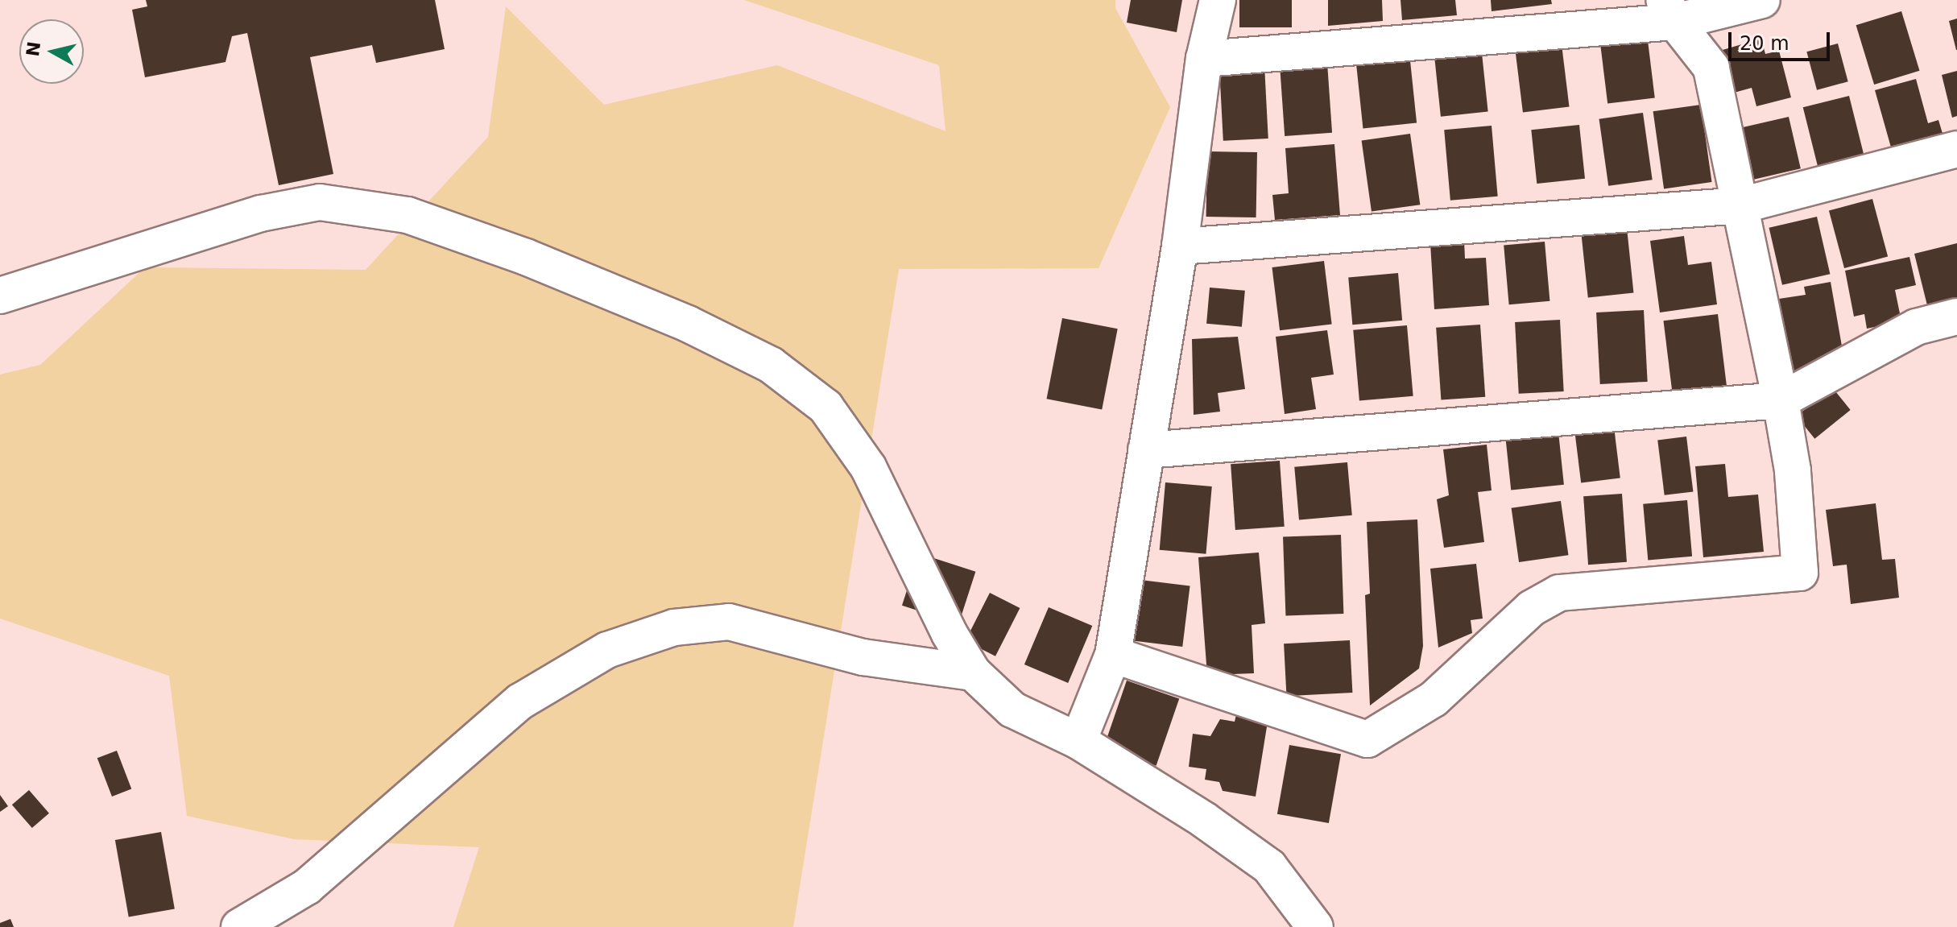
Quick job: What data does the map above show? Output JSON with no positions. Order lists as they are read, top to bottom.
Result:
{
  "scale_bar": "20 m",
  "north": "left"
}
